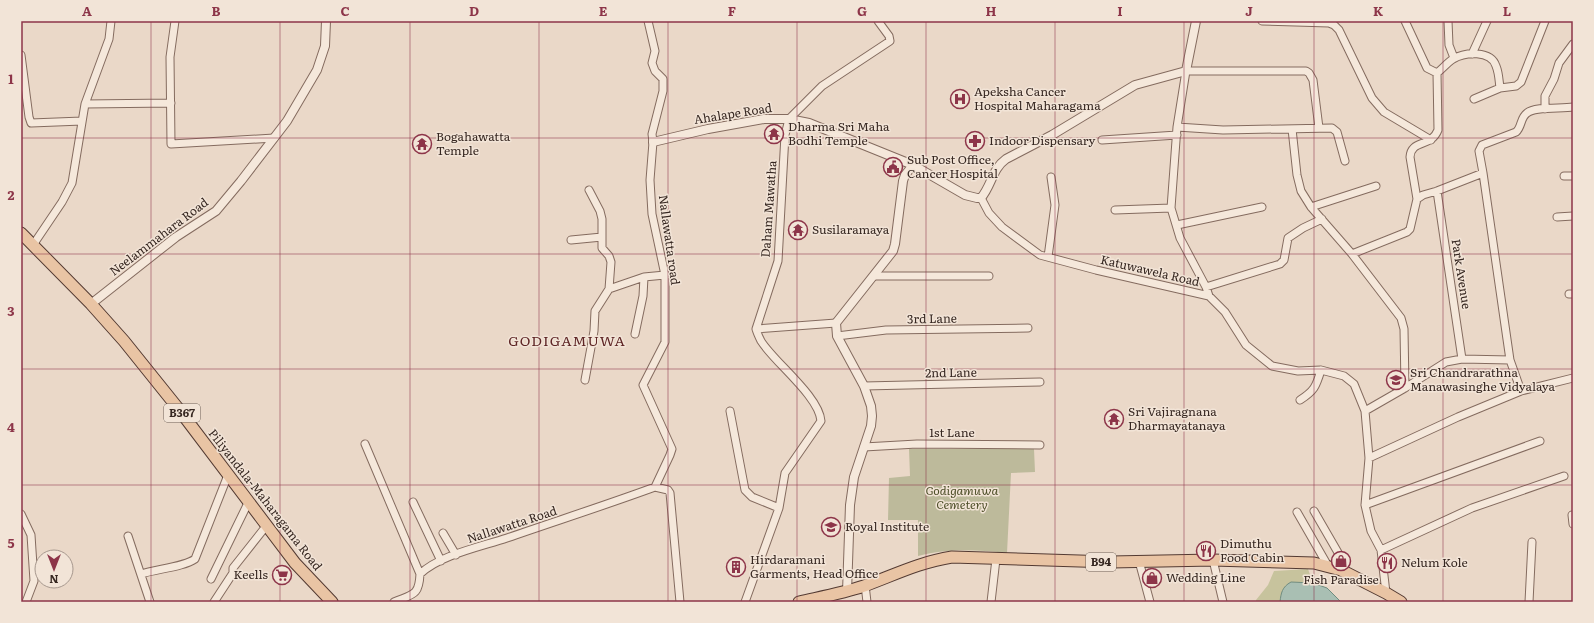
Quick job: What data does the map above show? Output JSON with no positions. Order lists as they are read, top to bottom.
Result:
{
  "streets": {
    "main road": ["B367", "Piliyandala-Maharagama Road", "B94"],
    "street": [
      "Ahalape Road",
      "Daham Mawatha",
      "Neelammahara Road",
      "Nallawatta road",
      "Katuwawela Road",
      "Park Avenue",
      "3rd Lane",
      "2nd Lane",
      "1st Lane",
      "Nallawatta Road"
    ]
  },
  "crossings": [
    ["Ahalape Road", "Daham Mawatha"],
    ["Ahalape Road", "Nallawatta road"],
    ["Ahalape Road", "Katuwawela Road"],
    ["Neelammahara Road", "Piliyandala-Maharagama Road"],
    ["Nallawatta road", "Nallawatta Road"],
    ["Katuwawela Road", "B94"]
  ],
  "districts": ["GODIGAMUWA"],
  "parks": ["Godigamuwa Cemetery"],
  "places": {
    "hospital": ["Apeksha Cancer Hospital Maharagama"],
    "temple": [
      "Dharma Sri Maha Bodhi Temple",
      "Bogahawatta Temple",
      "Susilaramaya",
      "Sri Vajiragnana Dharmayatanaya"
    ],
    "pharmacy": ["Indoor Dispensary"],
    "public building": ["Sub Post Office, Cancer Hospital"],
    "school or university": ["Sri Chandrarathna Manawasinghe Vidyalaya", "Royal Institute"],
    "restaurant": ["Dimuthu Food Cabin", "Nelum Kole"],
    "shop": ["Fish Paradise", "Wedding Line"],
    "building": ["Hirdaramani Garments, Head Office"],
    "supermarket": ["Keells"]
  },
  "north": "bottom",
  "grid": {
    "columns": [
      "A",
      "B",
      "C",
      "D",
      "E",
      "F",
      "G",
      "H",
      "I",
      "J",
      "K",
      "L"
    ],
    "rows": [
      "1",
      "2",
      "3",
      "4",
      "5"
    ]
  }
}
